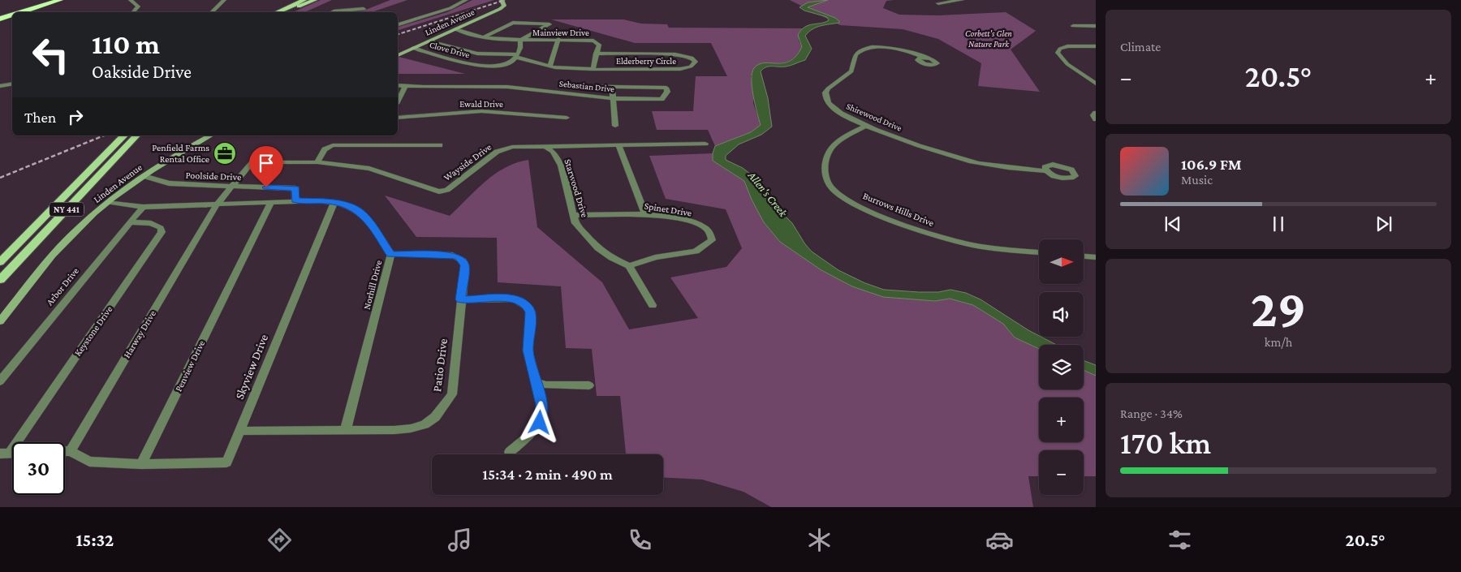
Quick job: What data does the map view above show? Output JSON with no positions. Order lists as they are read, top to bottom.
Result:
{
  "streets": {
    "main road": ["NY 441"],
    "street": [
      "Linden Avenue",
      "Mainview Drive",
      "Clove Drive",
      "Elderberry Circle",
      "Sebastian Drive",
      "Ewald Drive",
      "Shirewood Drive",
      "Wayside Drive",
      "Poolside Drive",
      "Starwood Drive",
      "Spinet Drive",
      "Burrows Hills Drive",
      "Norhill Drive",
      "Arbor Drive",
      "Keystone Drive",
      "Harway Drive",
      "Patio Drive",
      "Penview Drive",
      "Skyview Drive"
    ]
  },
  "crossings": [
    ["Linden Avenue", "Clove Drive"],
    ["Linden Avenue", "Elderberry Circle"],
    ["Linden Avenue", "Poolside Drive"],
    ["Linden Avenue", "Norhill Drive"],
    ["Mainview Drive", "Elderberry Circle"],
    ["Clove Drive", "Elderberry Circle"],
    ["Shirewood Drive", "Burrows Hills Drive"],
    ["Wayside Drive", "Poolside Drive"],
    ["Wayside Drive", "Starwood Drive"],
    ["Wayside Drive", "Harway Drive"],
    ["Poolside Drive", "Norhill Drive"],
    ["Poolside Drive", "Harway Drive"],
    ["Starwood Drive", "Spinet Drive"],
    ["Norhill Drive", "Arbor Drive"],
    ["Norhill Drive", "Harway Drive"],
    ["Norhill Drive", "Patio Drive"],
    ["Norhill Drive", "Penview Drive"],
    ["Norhill Drive", "Skyview Drive"],
    ["Arbor Drive", "Keystone Drive"],
    ["Patio Drive", "Skyview Drive"],
    ["Penview Drive", "Skyview Drive"]
  ],
  "water": ["Allen's Creek"],
  "parks": ["Corbett's Glen Nature Park"],
  "places": {
    "office": ["Penfield Farms Rental Office"]
  },
  "north": "right",
  "page": {
    "tile": [
      "Climate",
      ["29", "km/h"],
      ["Range · 34%", "170 km"]
    ],
    "turn": ["110 m", "Oakside Drive"],
    "heat": ["−", "20.5°", "+"],
    "then": "Then",
    "song": ["106.9 FM", "Music"],
    "map_buttons": ["+", "−"],
    "limit": "30",
    "trip": "15:34 · 2 min · 490 m",
    "tabs": ["15:32", "20.5°"]
  }
}
